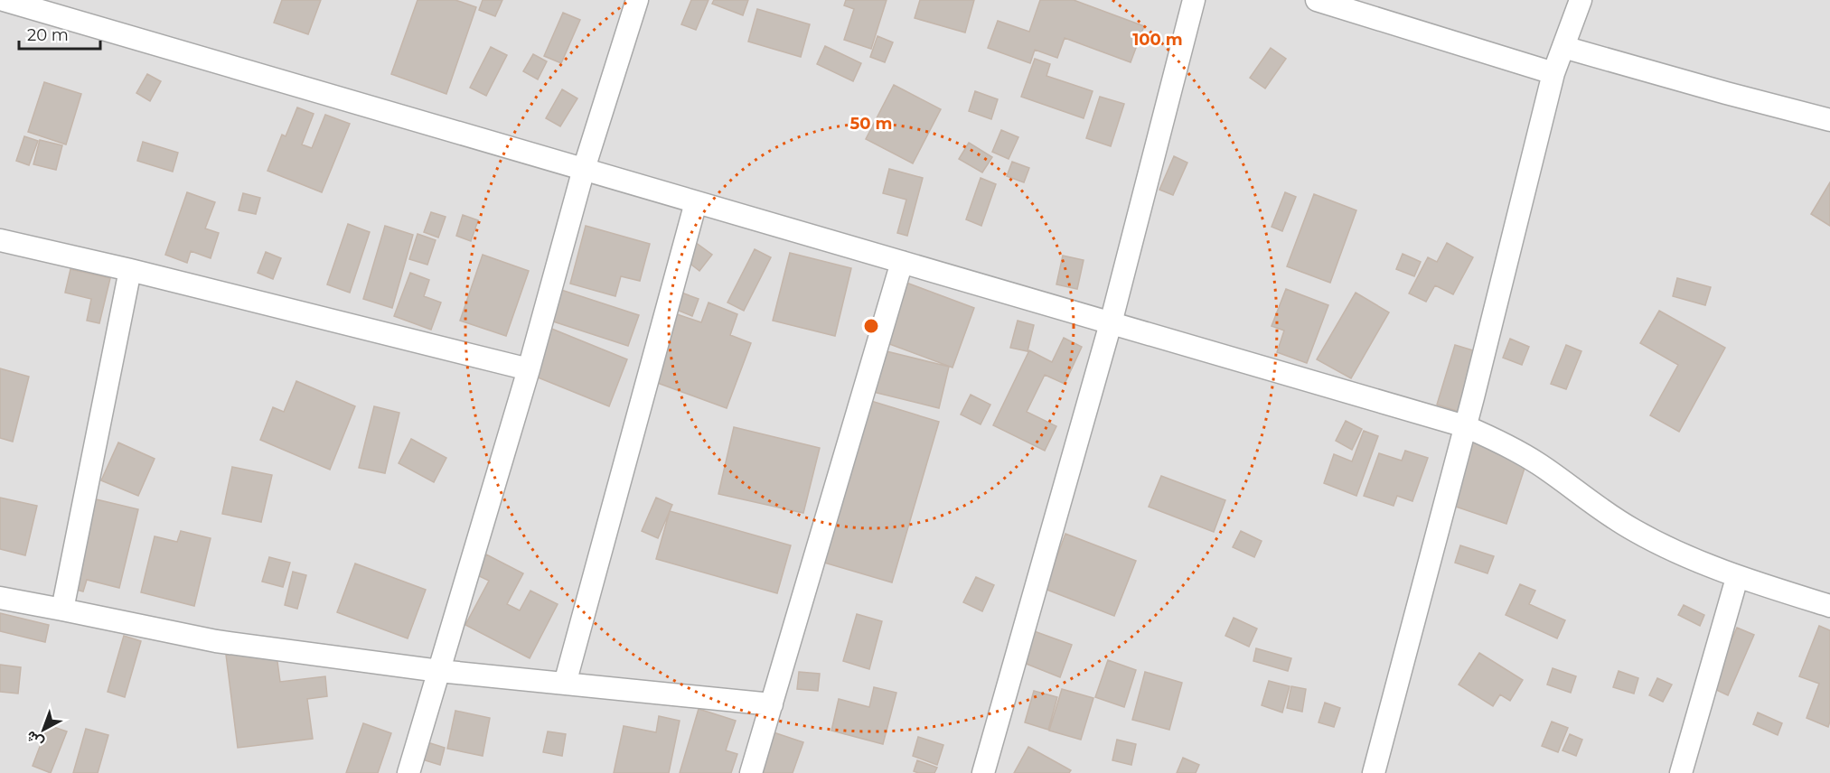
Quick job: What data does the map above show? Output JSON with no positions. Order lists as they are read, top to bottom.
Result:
{
  "scale_bar": "20 m",
  "north": "bottom left",
  "rings": ["100 m", "50 m"]
}
